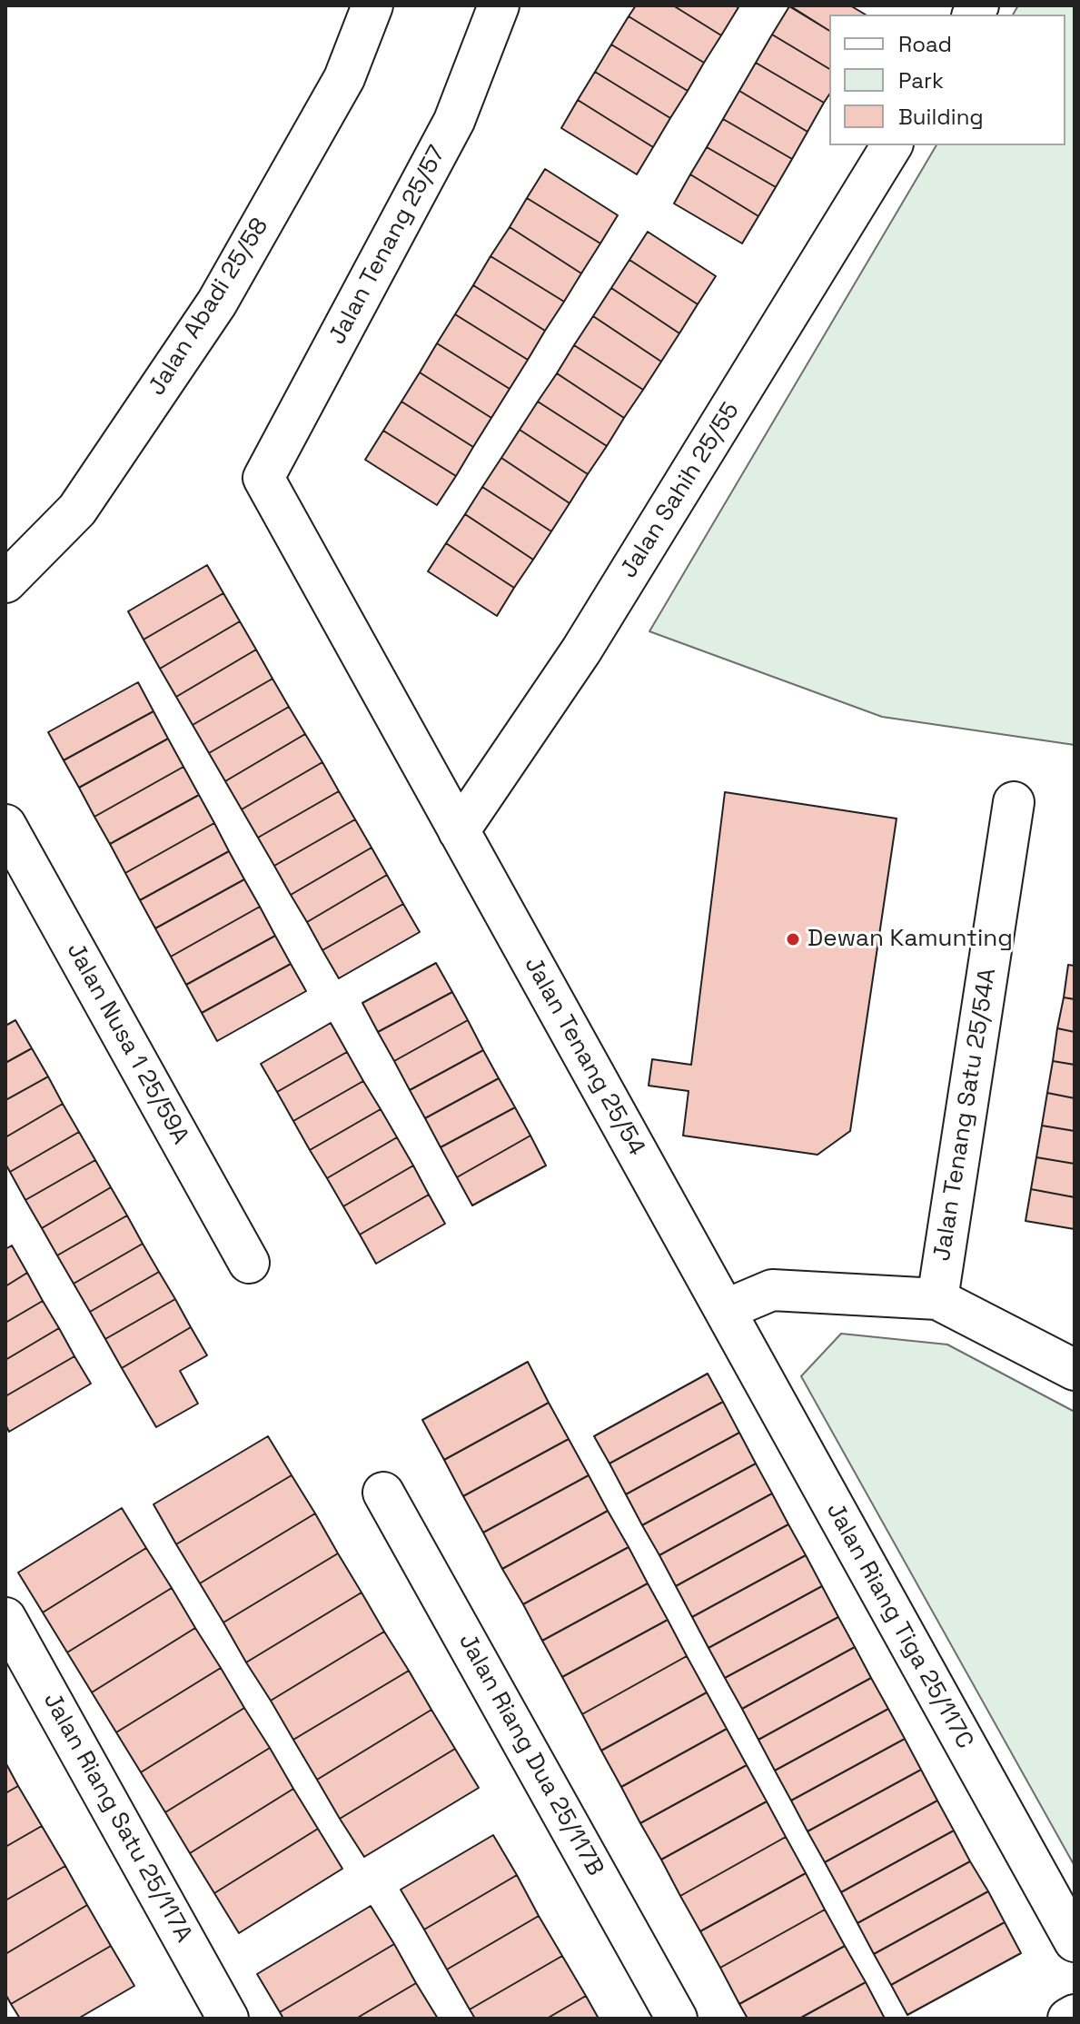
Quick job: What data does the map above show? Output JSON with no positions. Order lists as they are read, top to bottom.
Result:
{
  "streets": {
    "street": [
      "Jalan Tenang 25/57",
      "Jalan Abadi 25/58",
      "Jalan Sahih 25/55",
      "Jalan Nusa 1 25/59A",
      "Jalan Tenang 25/54",
      "Jalan Tenang Satu 25/54A",
      "Jalan Riang Tiga 25/117C",
      "Jalan Riang Dua 25/117B",
      "Jalan Riang Satu 25/117A"
    ]
  },
  "crossings": [
    ["Jalan Tenang 25/57", "Jalan Tenang 25/54"],
    ["Jalan Sahih 25/55", "Jalan Tenang 25/54"],
    ["Jalan Tenang 25/54", "Jalan Riang Tiga 25/117C"]
  ],
  "places": ["Dewan Kamunting"],
  "legend": ["Road", "Park", "Building"]
}
